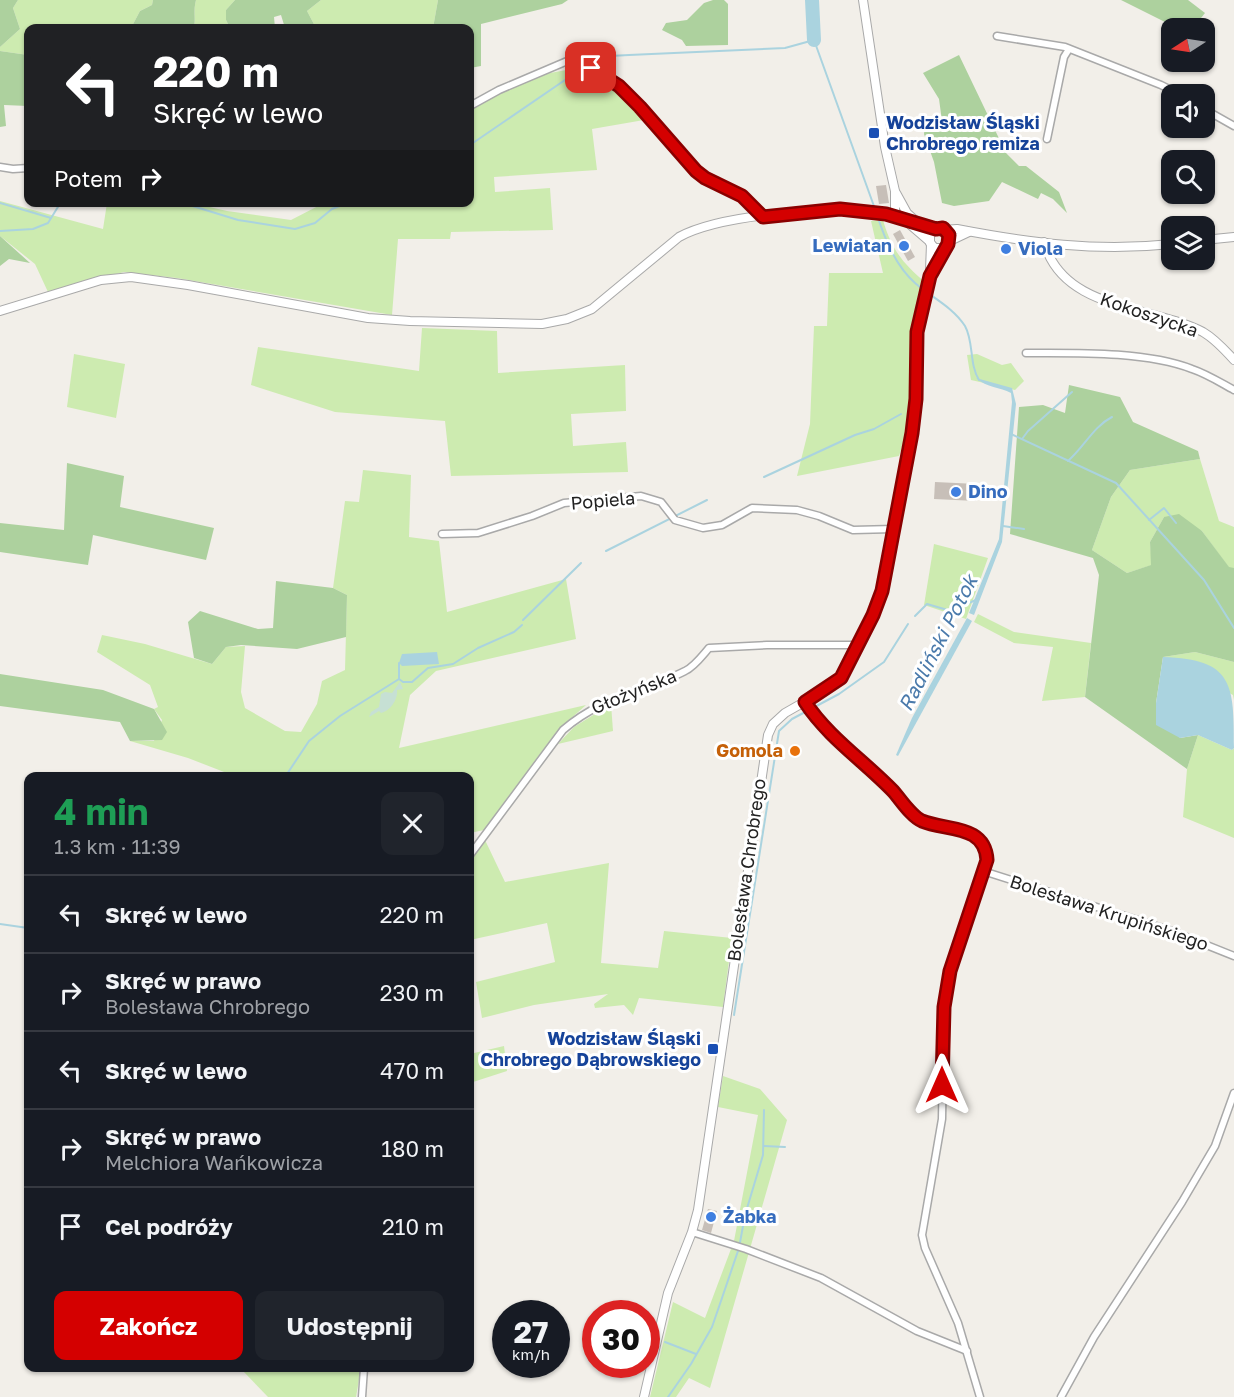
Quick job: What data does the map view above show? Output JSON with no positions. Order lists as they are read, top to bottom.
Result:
{
  "streets": {
    "street": [
      "Kokoszycka",
      "Popiela",
      "Głożyńska",
      "Bolesława Chrobrego",
      "Bolesława Krupińskiego"
    ]
  },
  "crossings": [
    ["Popiela", "Bolesława Chrobrego"],
    ["Głożyńska", "Bolesława Chrobrego"]
  ],
  "water": ["Radliński Potok"],
  "places": {
    "transit": ["Wodzisław Śląski Chrobrego remiza", "Wodzisław Śląski Chrobrego Dąbrowskiego"],
    "other": [
      "Lewiatan",
      "Viola",
      "Dino",
      "Gomola",
      "Żabka"
    ]
  },
  "north": "left",
  "page": {
    "turn": ["220 m", "Skręć w lewo"],
    "then": "Potem",
    "heading": ["4 min", "1.3 km · 11:39"],
    "list": [
      {
        "name": "Skręć w lewo",
        "value": "220 m"
      },
      {
        "name": "Skręć w prawo",
        "note": "Bolesława Chrobrego",
        "value": "230 m"
      },
      {
        "name": "Skręć w lewo",
        "value": "470 m"
      },
      {
        "name": "Skręć w prawo",
        "note": "Melchiora Wańkowicza",
        "value": "180 m"
      },
      {
        "name": "Cel podróży",
        "value": "210 m"
      }
    ],
    "buttons": ["Zakończ", "Udostępnij"],
    "speed": "27 km/h",
    "limit": "30"
  }
}
